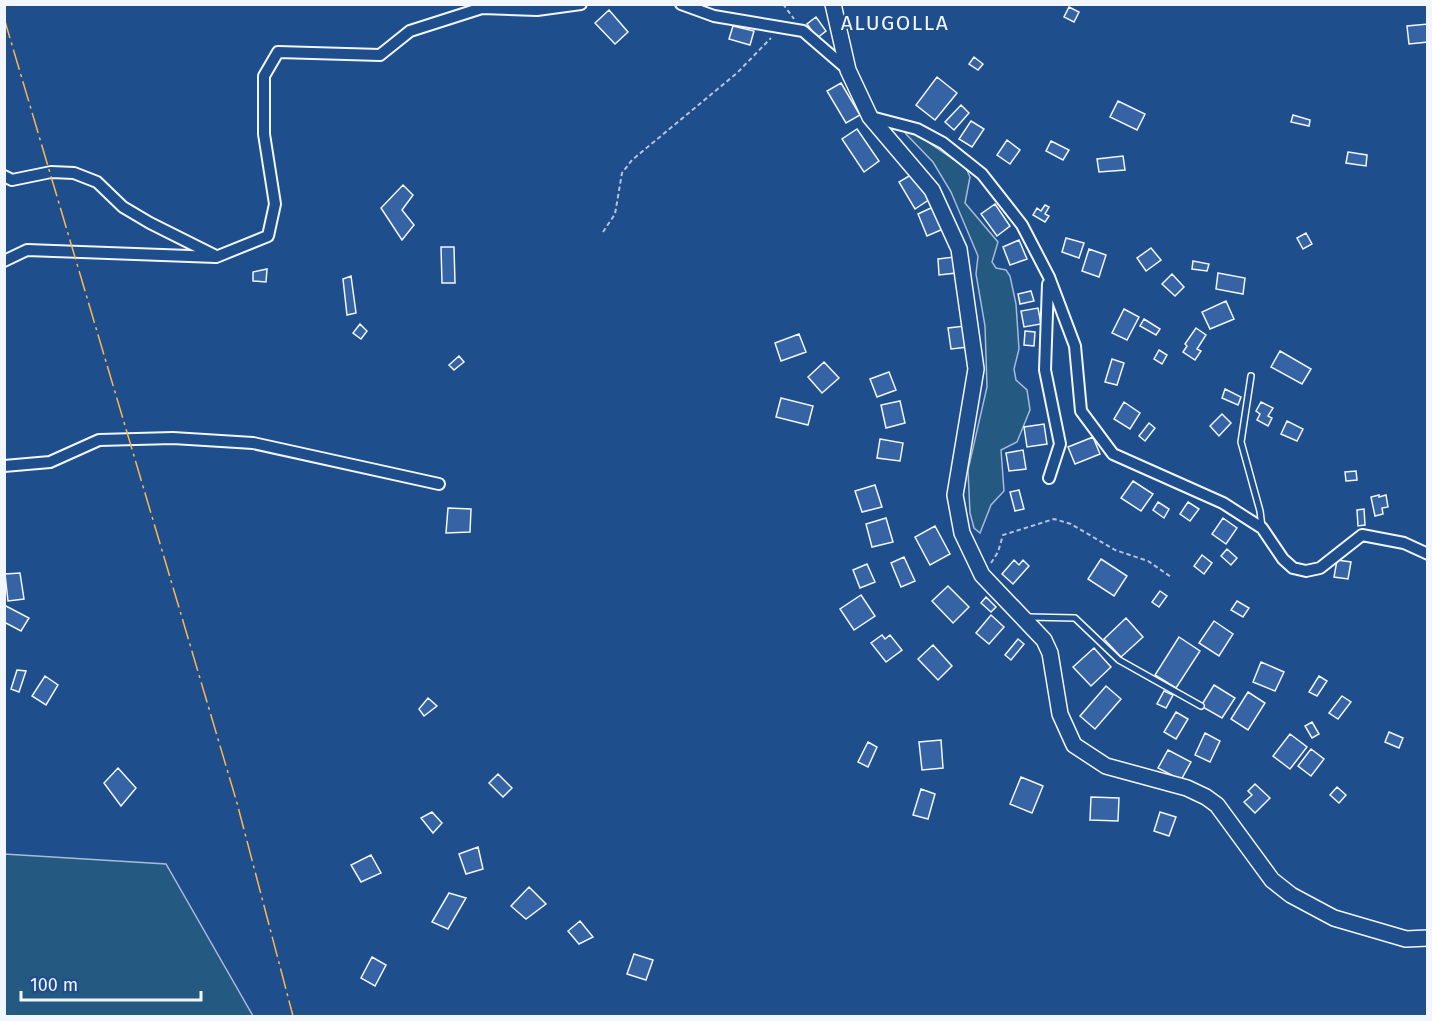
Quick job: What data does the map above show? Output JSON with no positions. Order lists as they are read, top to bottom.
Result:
{
  "districts": ["ALUGOLLA"],
  "scale_bar": "100 m"
}
